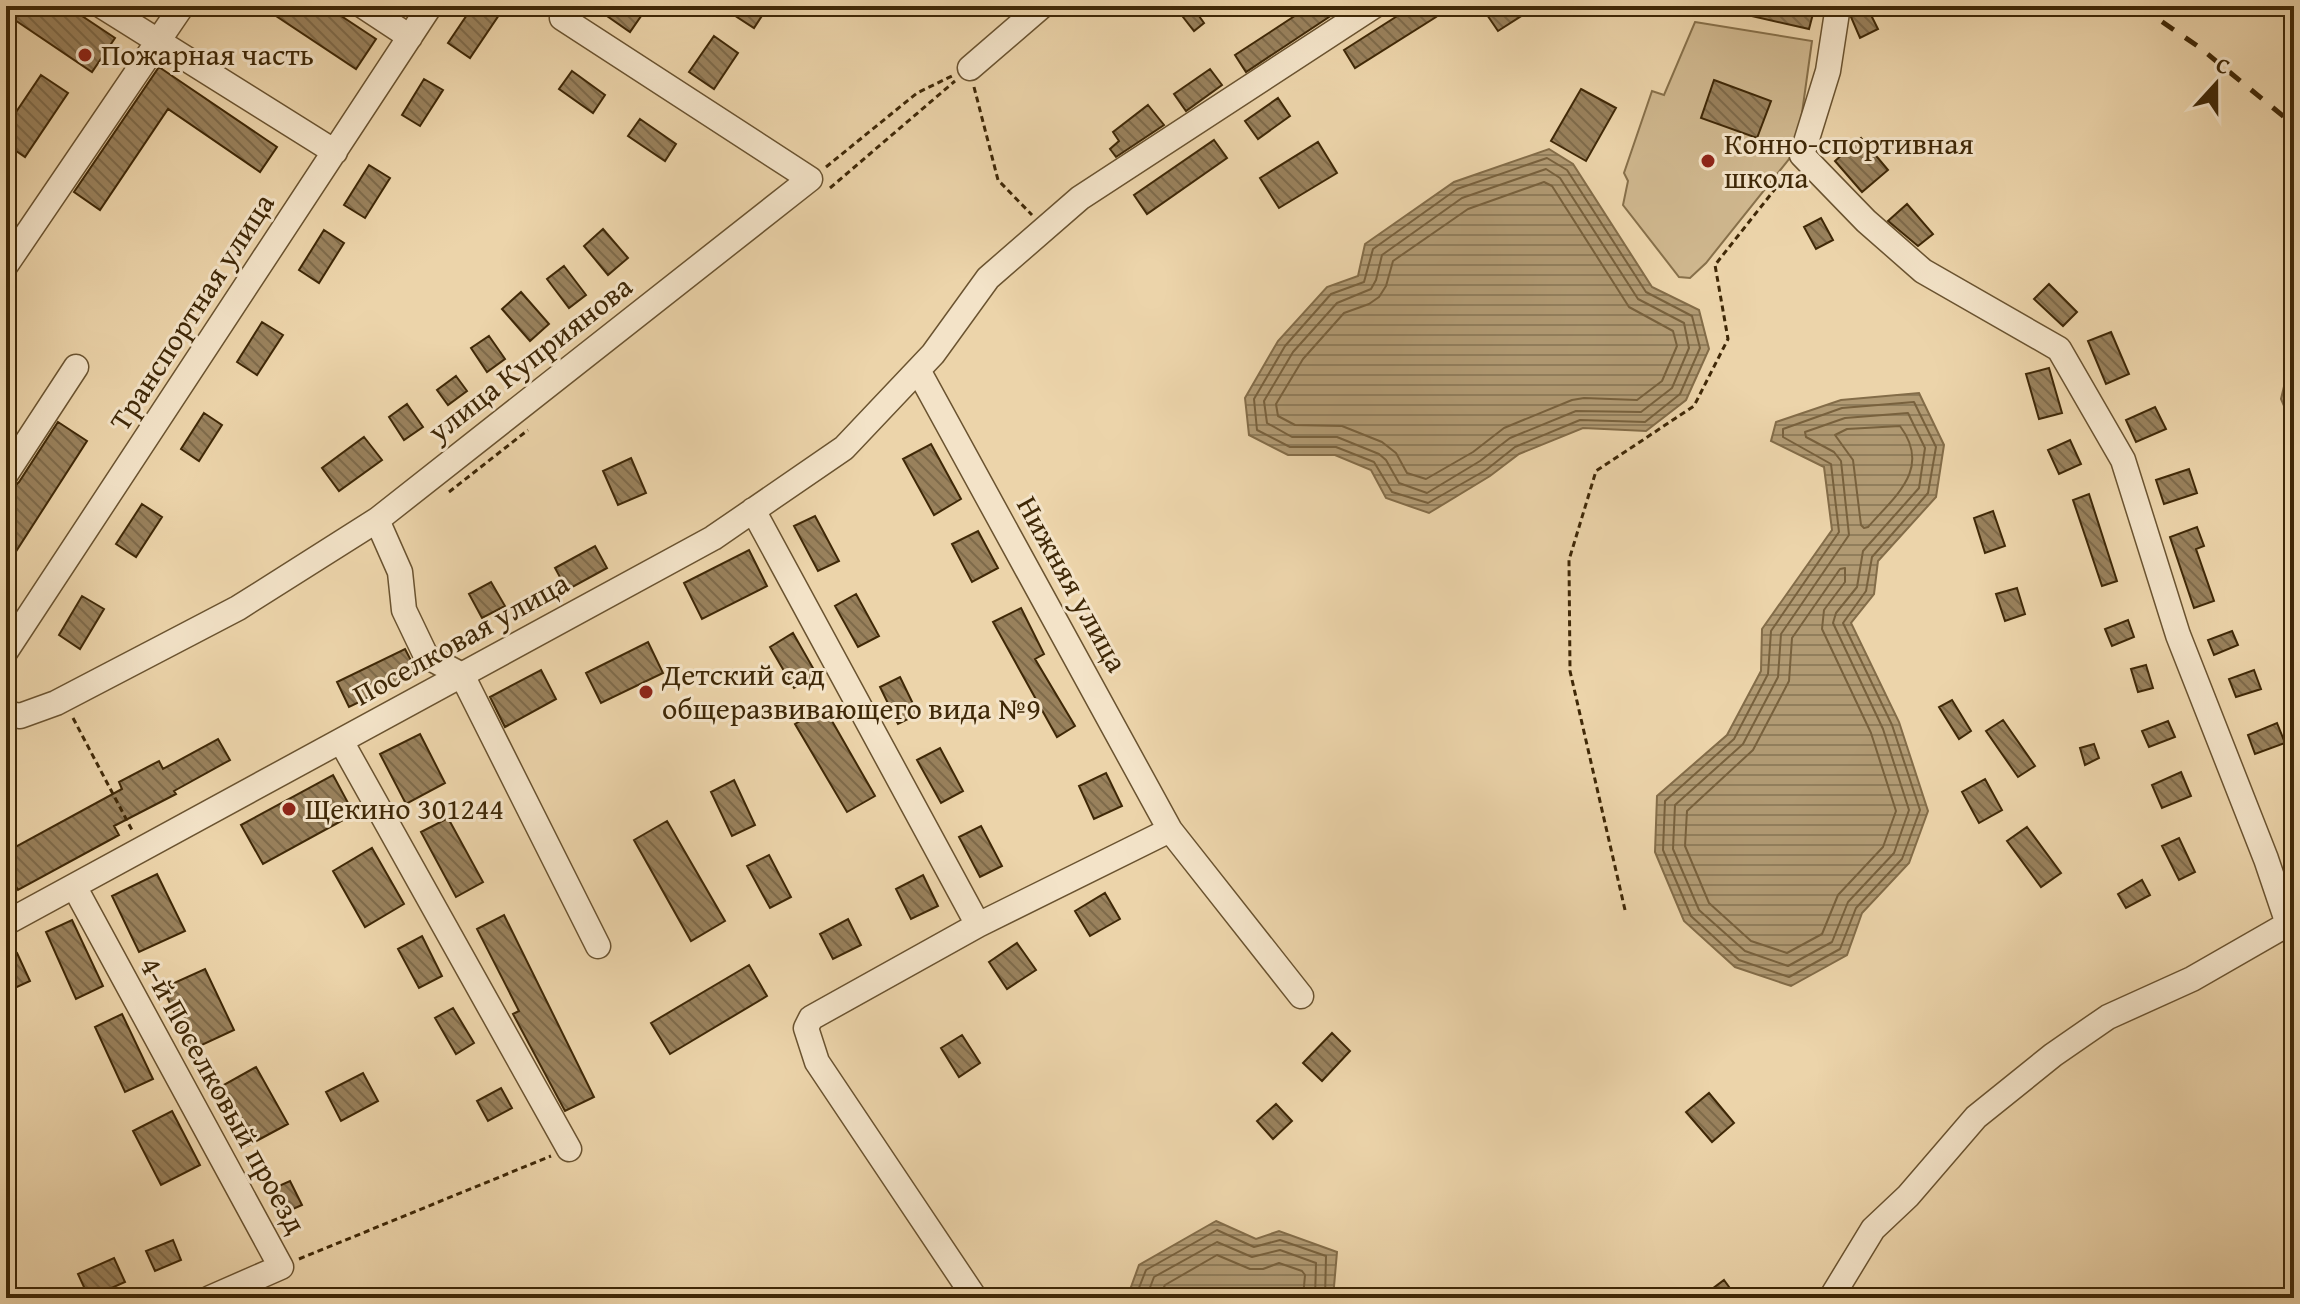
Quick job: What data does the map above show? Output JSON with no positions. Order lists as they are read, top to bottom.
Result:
{
  "streets": {
    "street": [
      "Транспортная улица",
      "улица Куприянова",
      "Нижняя улица",
      "Поселковая улица",
      "4-й Поселковый проезд"
    ]
  },
  "crossings": [
    ["Нижняя улица", "Поселковая улица"],
    ["Поселковая улица", "4-й Поселковый проезд"]
  ],
  "places": [
    "Пожарная часть",
    "Конно-спортивная школа",
    "Детский сад общеразвивающего вида №9",
    "Щекино 301244"
  ],
  "north": "top"
}
